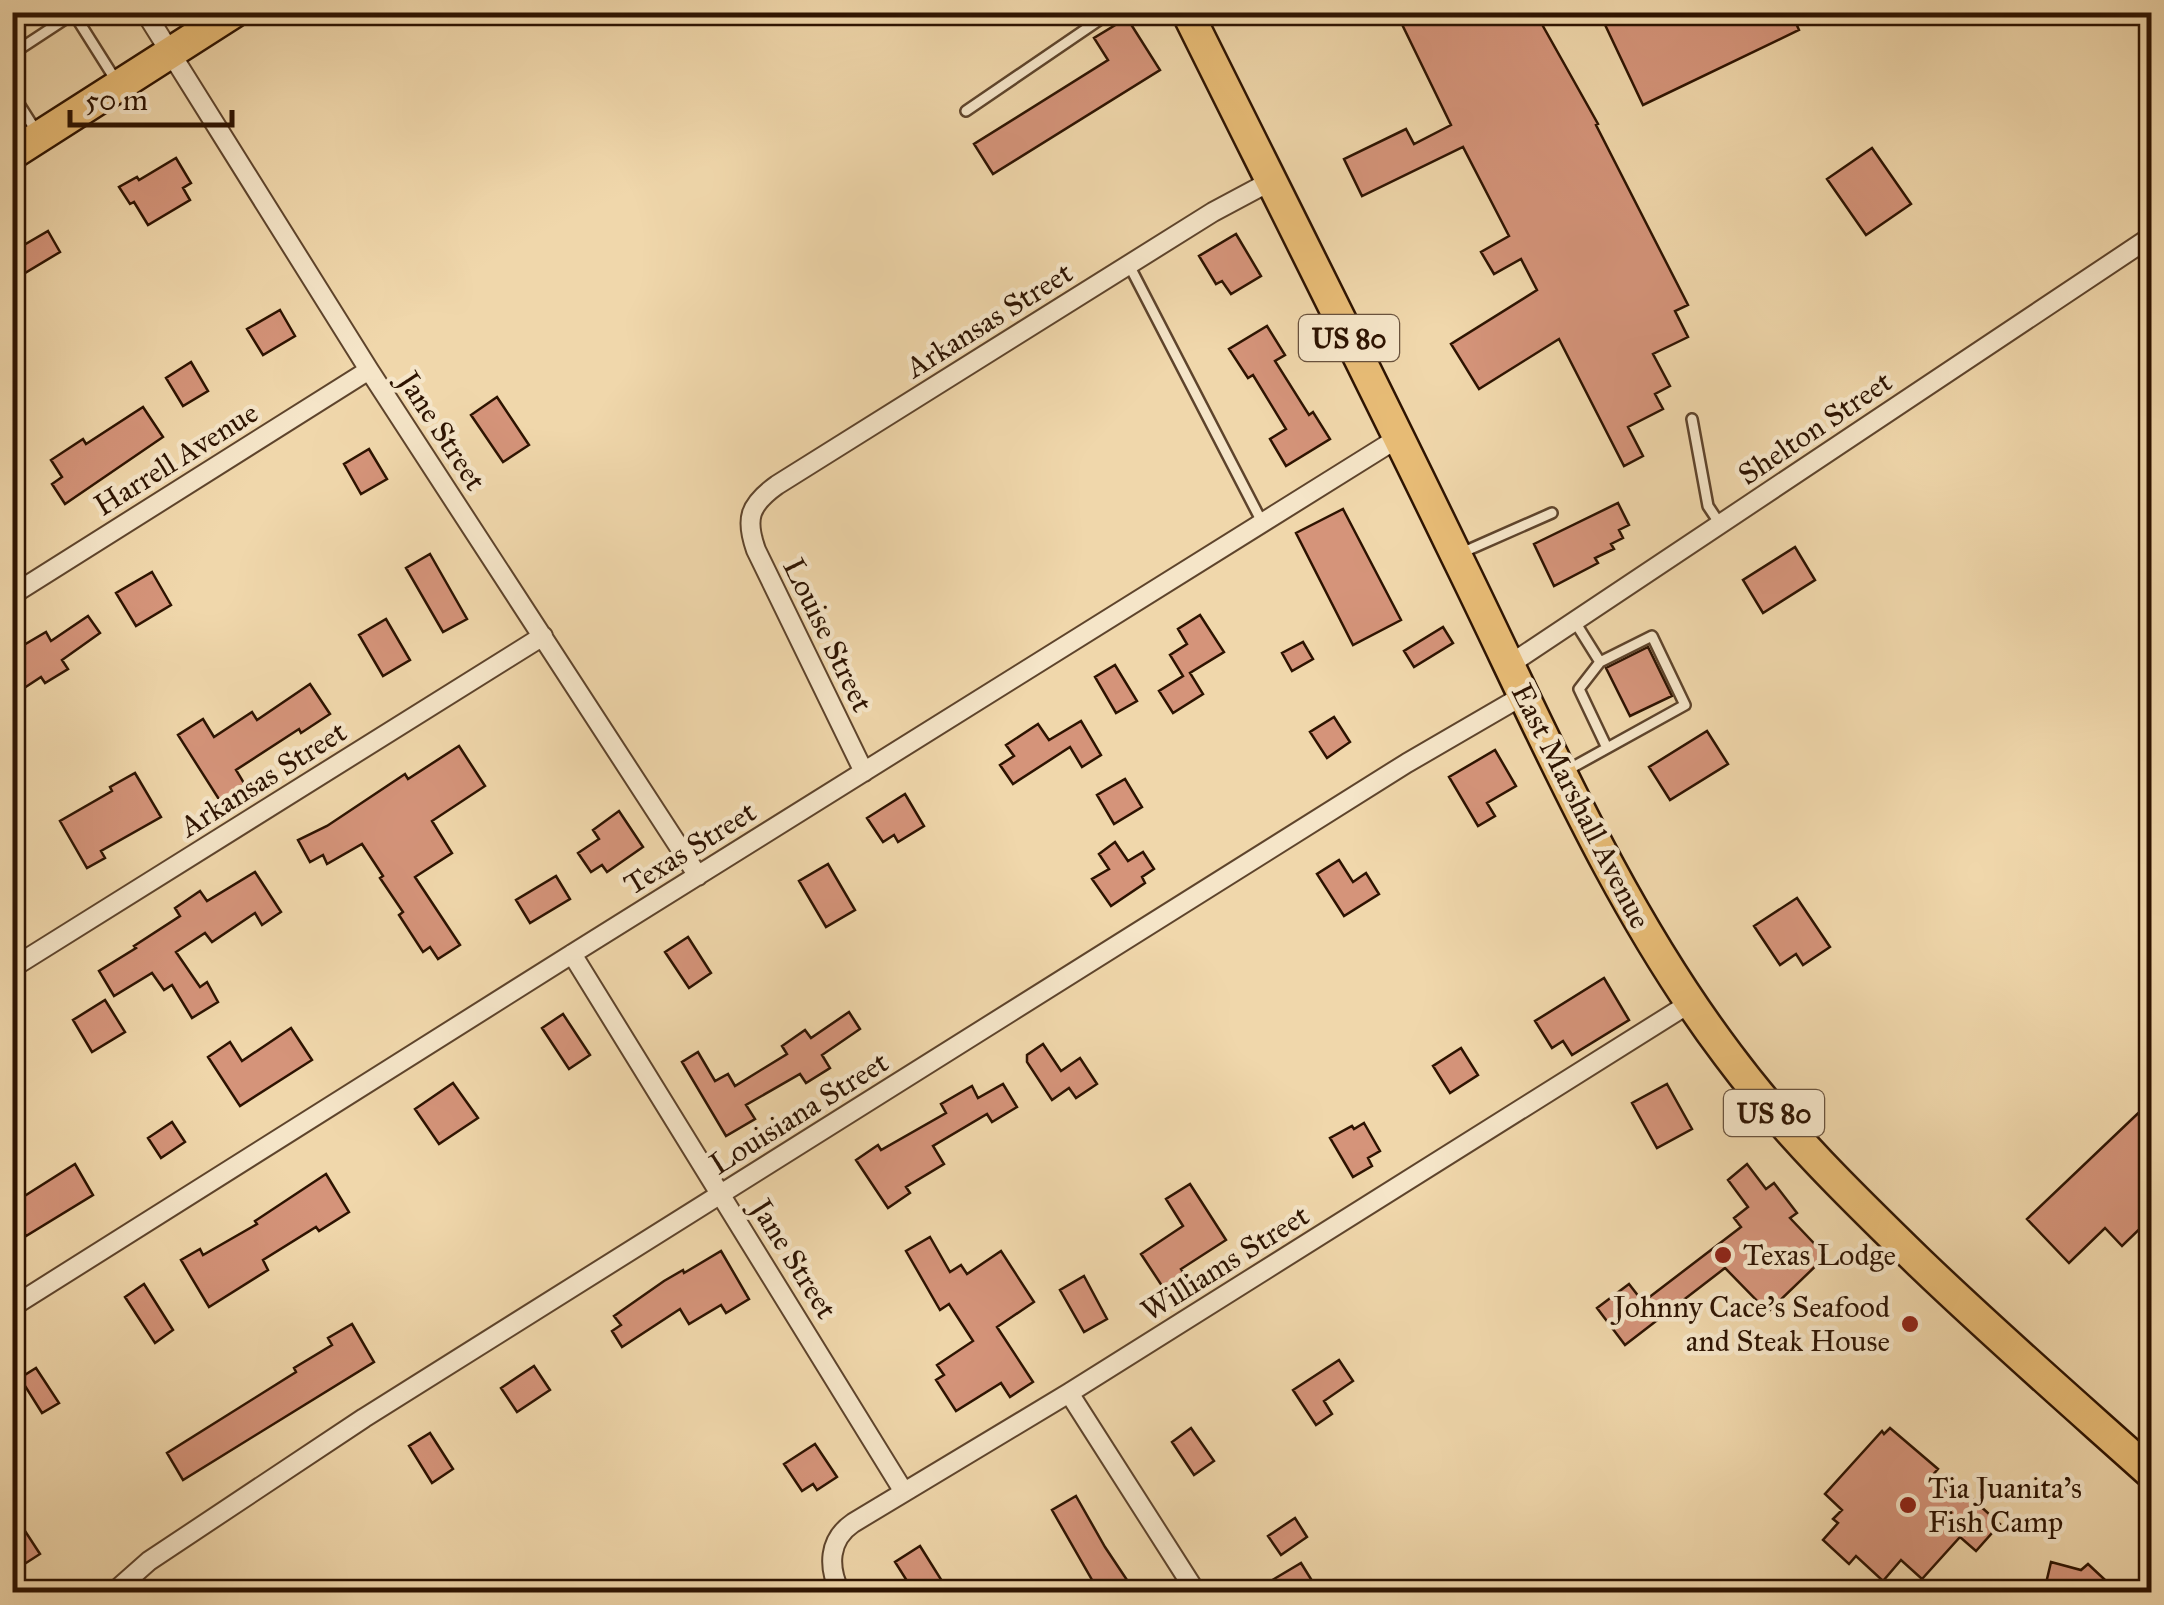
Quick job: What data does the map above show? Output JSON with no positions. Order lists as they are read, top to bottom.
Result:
{
  "streets": {
    "main road": ["US 80", "East Marshall Avenue"],
    "street": [
      "Arkansas Street",
      "Shelton Street",
      "Jane Street",
      "Harrell Avenue",
      "Louise Street",
      "Texas Street",
      "Louisiana Street",
      "Williams Street"
    ]
  },
  "crossings": [
    ["Arkansas Street", "Jane Street"],
    ["Arkansas Street", "Louise Street"],
    ["Arkansas Street", "East Marshall Avenue"],
    ["Shelton Street", "East Marshall Avenue"],
    ["Jane Street", "Harrell Avenue"],
    ["Jane Street", "Texas Street"],
    ["Jane Street", "Louisiana Street"],
    ["Jane Street", "Williams Street"],
    ["Louise Street", "Texas Street"],
    ["East Marshall Avenue", "Texas Street"],
    ["East Marshall Avenue", "Louisiana Street"],
    ["East Marshall Avenue", "Williams Street"]
  ],
  "places": ["Texas Lodge", "Johnny Cace's Seafood and Steak House", "Tia Juanita's Fish Camp"],
  "scale_bar": "50 m"
}
